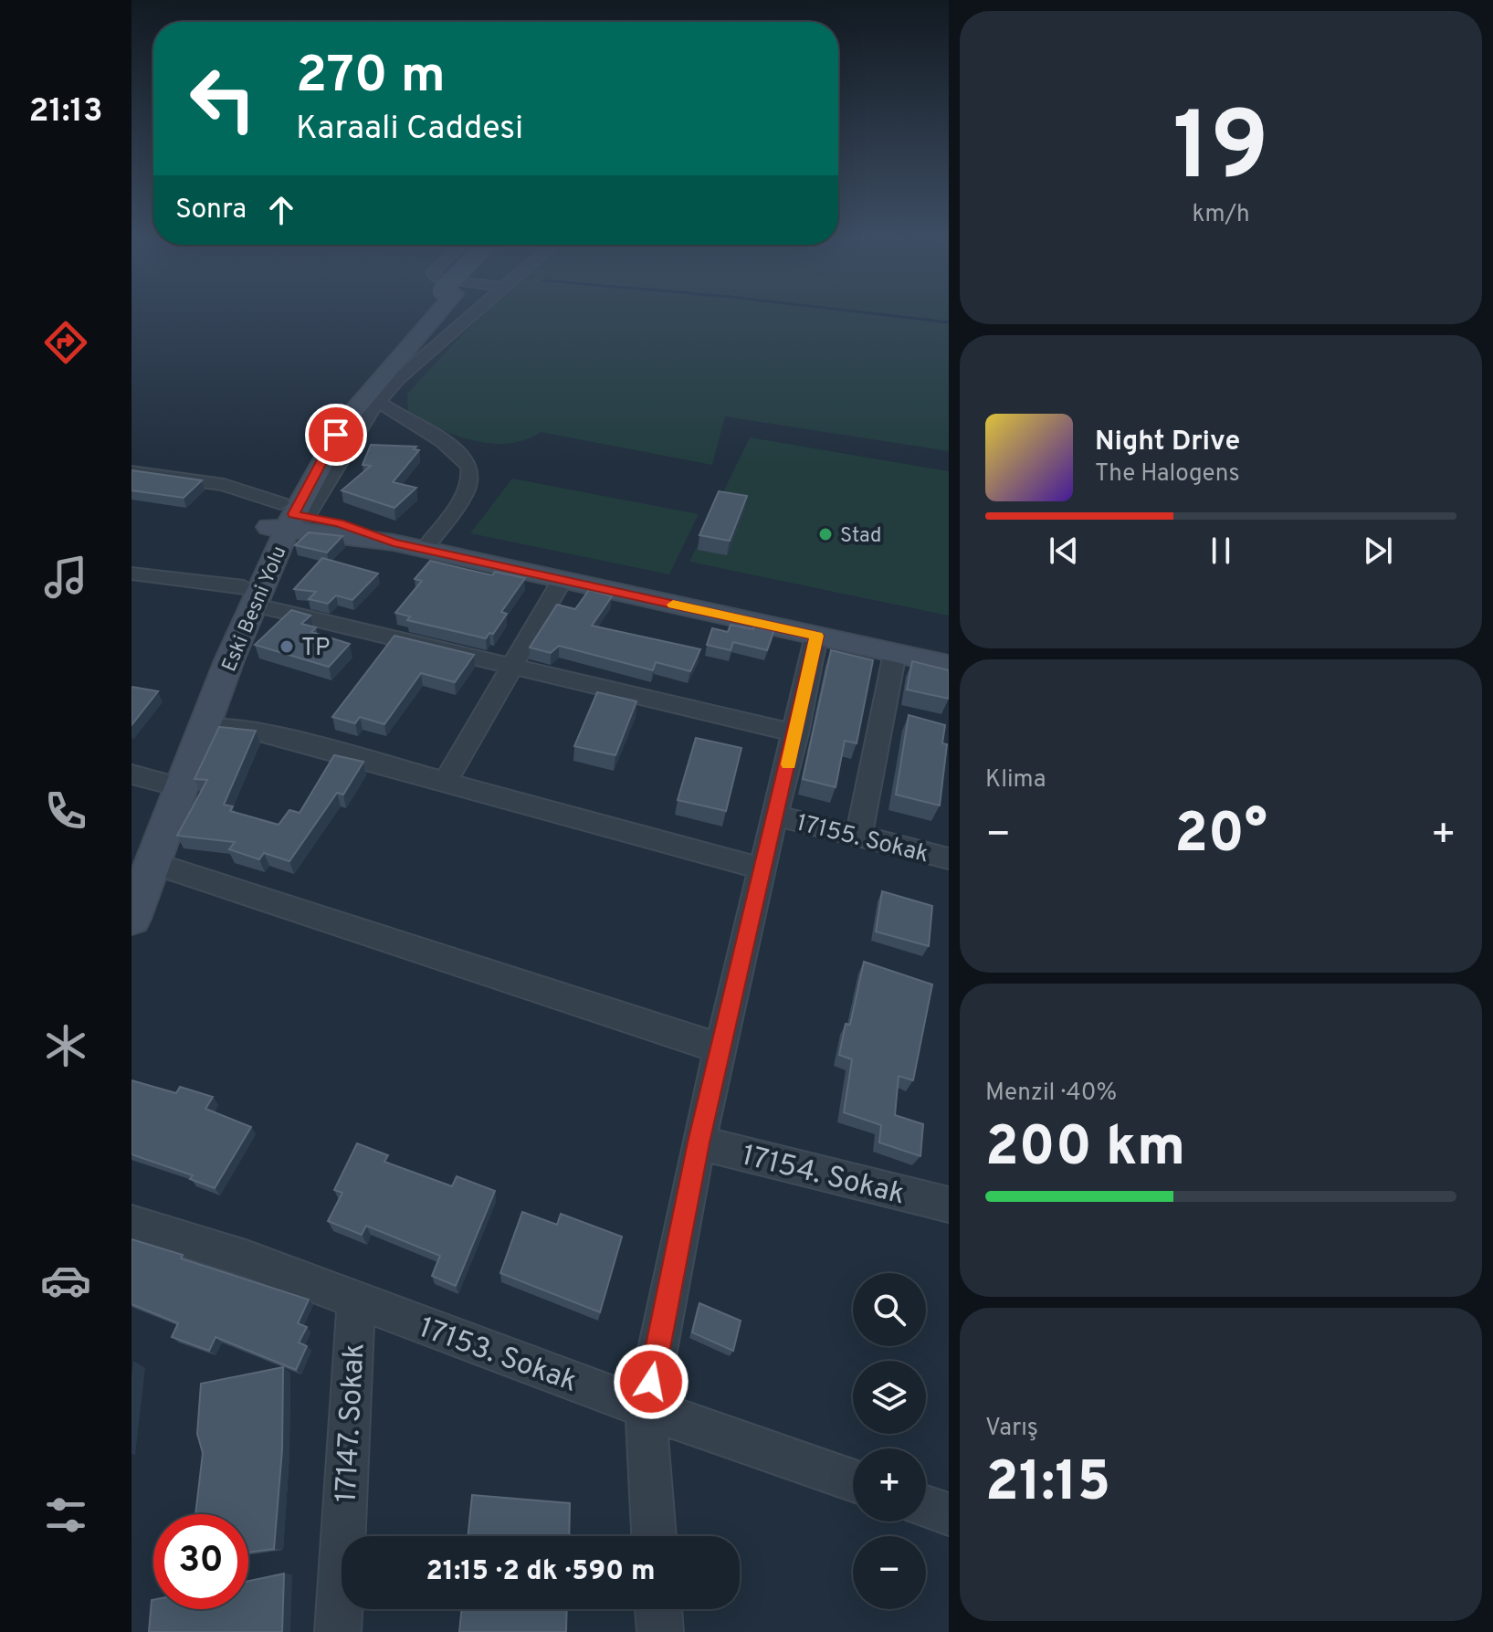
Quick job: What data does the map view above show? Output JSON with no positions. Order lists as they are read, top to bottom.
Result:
{
  "streets": {
    "main road": ["Eski Besni Yolu"],
    "street": [
      "17155. Sokak",
      "17154. Sokak",
      "17153. Sokak",
      "17147. Sokak"
    ]
  },
  "crossings": [
    ["17153. Sokak", "17147. Sokak"]
  ],
  "places": ["Stad", "TP"],
  "page": {
    "tabs": "21:13",
    "tile": [
      ["19", "km/h"],
      "Klima",
      ["Menzil · 40%", "200 km"],
      ["Varış", "21:15"]
    ],
    "turn": ["270 m", "Karaali Caddesi"],
    "then": "Sonra",
    "song": ["Night Drive", "The Halogens"],
    "heat": ["−", "20°", "+"],
    "map_buttons": ["+", "−"],
    "limit": "30",
    "trip": "21:15 · 2 dk · 590 m"
  }
}
